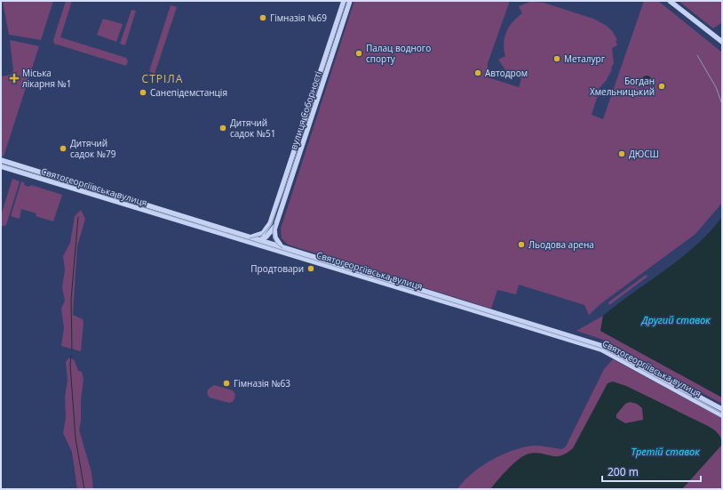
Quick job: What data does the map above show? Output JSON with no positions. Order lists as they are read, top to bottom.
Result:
{
  "streets": {
    "main road": ["вулиця Соборності", "Святогеоргіївська вулиця"]
  },
  "districts": ["СТРІЛА"],
  "water": ["Другий ставок", "Третій ставок"],
  "places": {
    "other": [
      "Гімназія №69",
      "Палац водного спорту",
      "Металург",
      "Автодром",
      "Богдан Хмельницький",
      "Санепідемстанція",
      "Дитячий садок №51",
      "Дитячий садок №79",
      "ДЮСШ",
      "Льодова арена",
      "Продтовари",
      "Гімназія №63"
    ],
    "health": ["Міська лікарня №1"]
  },
  "scale_bar": "200 m"
}
